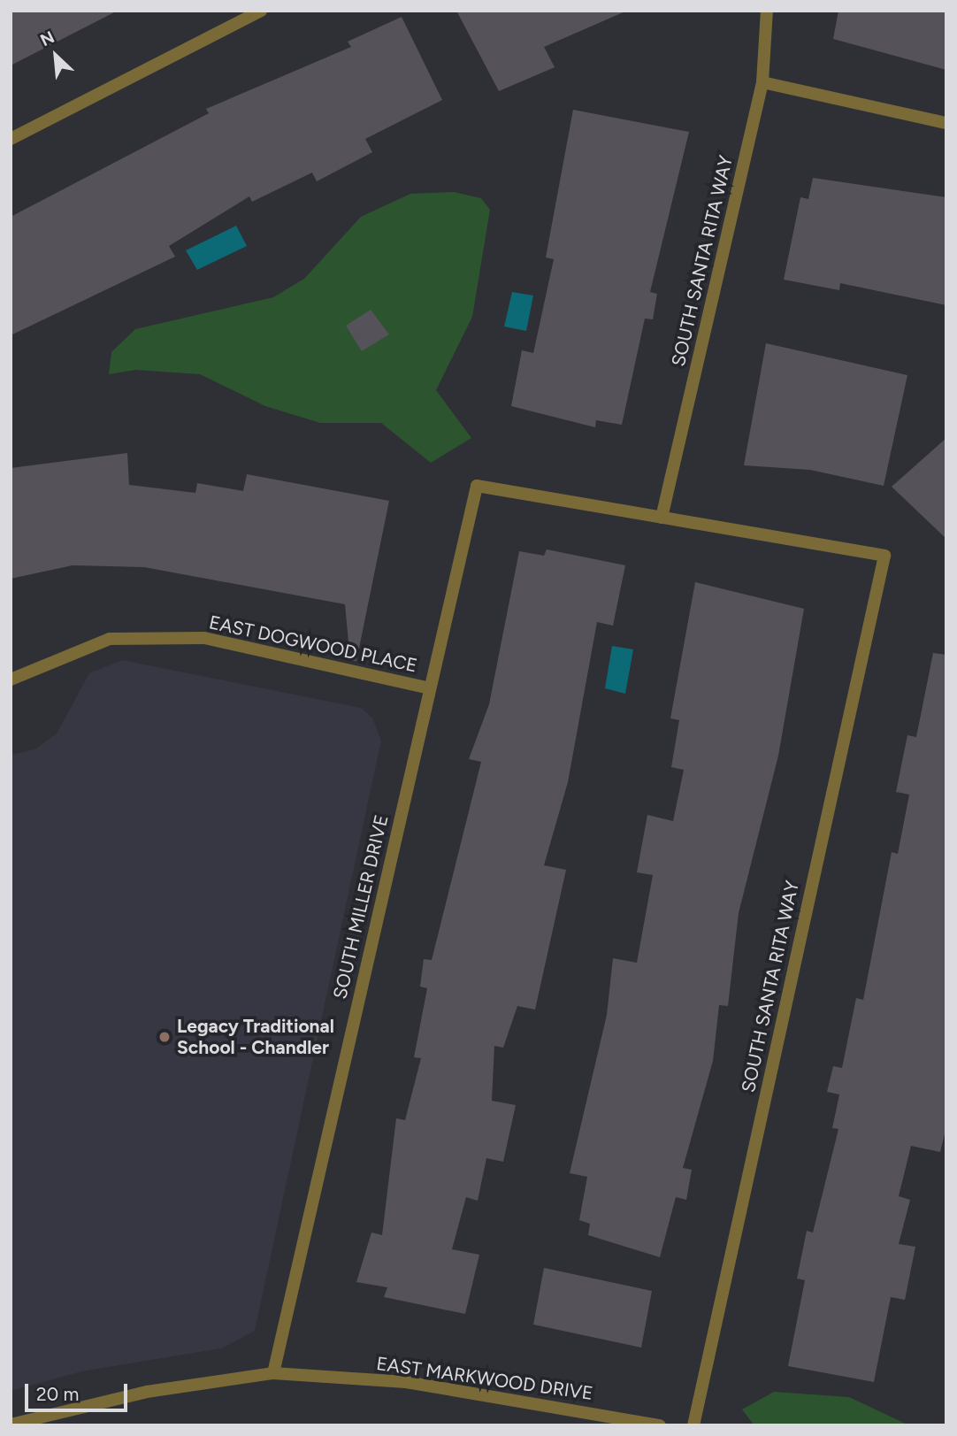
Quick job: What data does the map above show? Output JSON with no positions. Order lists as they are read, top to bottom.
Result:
{
  "streets": {
    "street": [
      "SOUTH SANTA RITA WAY",
      "EAST DOGWOOD PLACE",
      "SOUTH MILLER DRIVE",
      "EAST MARKWOOD DRIVE"
    ]
  },
  "crossings": [
    ["SOUTH SANTA RITA WAY", "SOUTH MILLER DRIVE"],
    ["EAST DOGWOOD PLACE", "SOUTH MILLER DRIVE"],
    ["SOUTH MILLER DRIVE", "EAST MARKWOOD DRIVE"]
  ],
  "places": ["Legacy Traditional School - Chandler"],
  "scale_bar": "20 m",
  "north": "top left"
}
